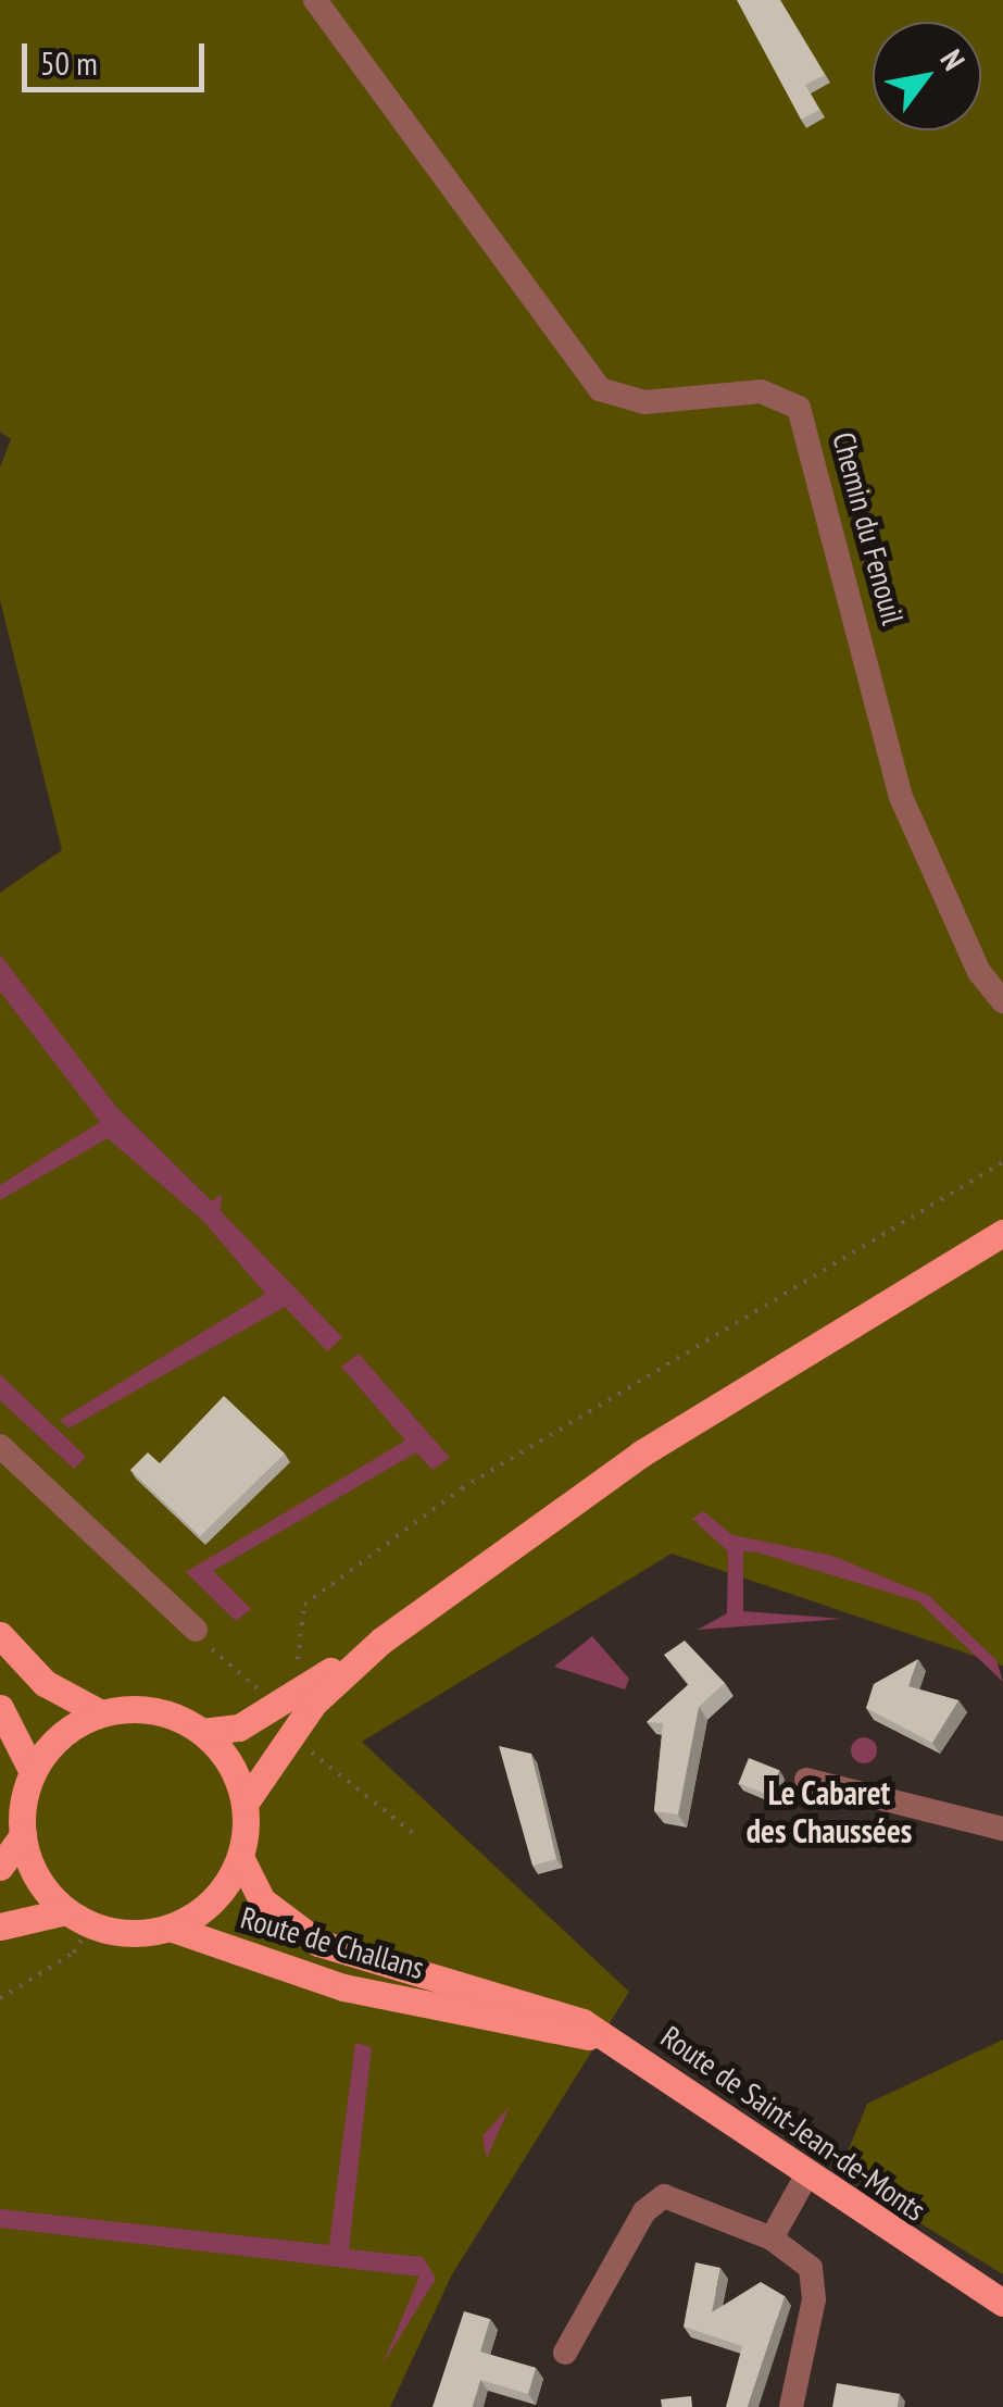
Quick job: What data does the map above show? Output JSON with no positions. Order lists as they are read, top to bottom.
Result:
{
  "streets": {
    "main road": ["Route de Challans", "Route de Saint-Jean-de-Monts"],
    "street": ["Chemin du Fenouil"]
  },
  "crossings": [
    ["Route de Challans", "Route de Saint-Jean-de-Monts"]
  ],
  "districts": ["Le Cabaret des Chaussées"],
  "scale_bar": "50 m",
  "north": "top right"
}
